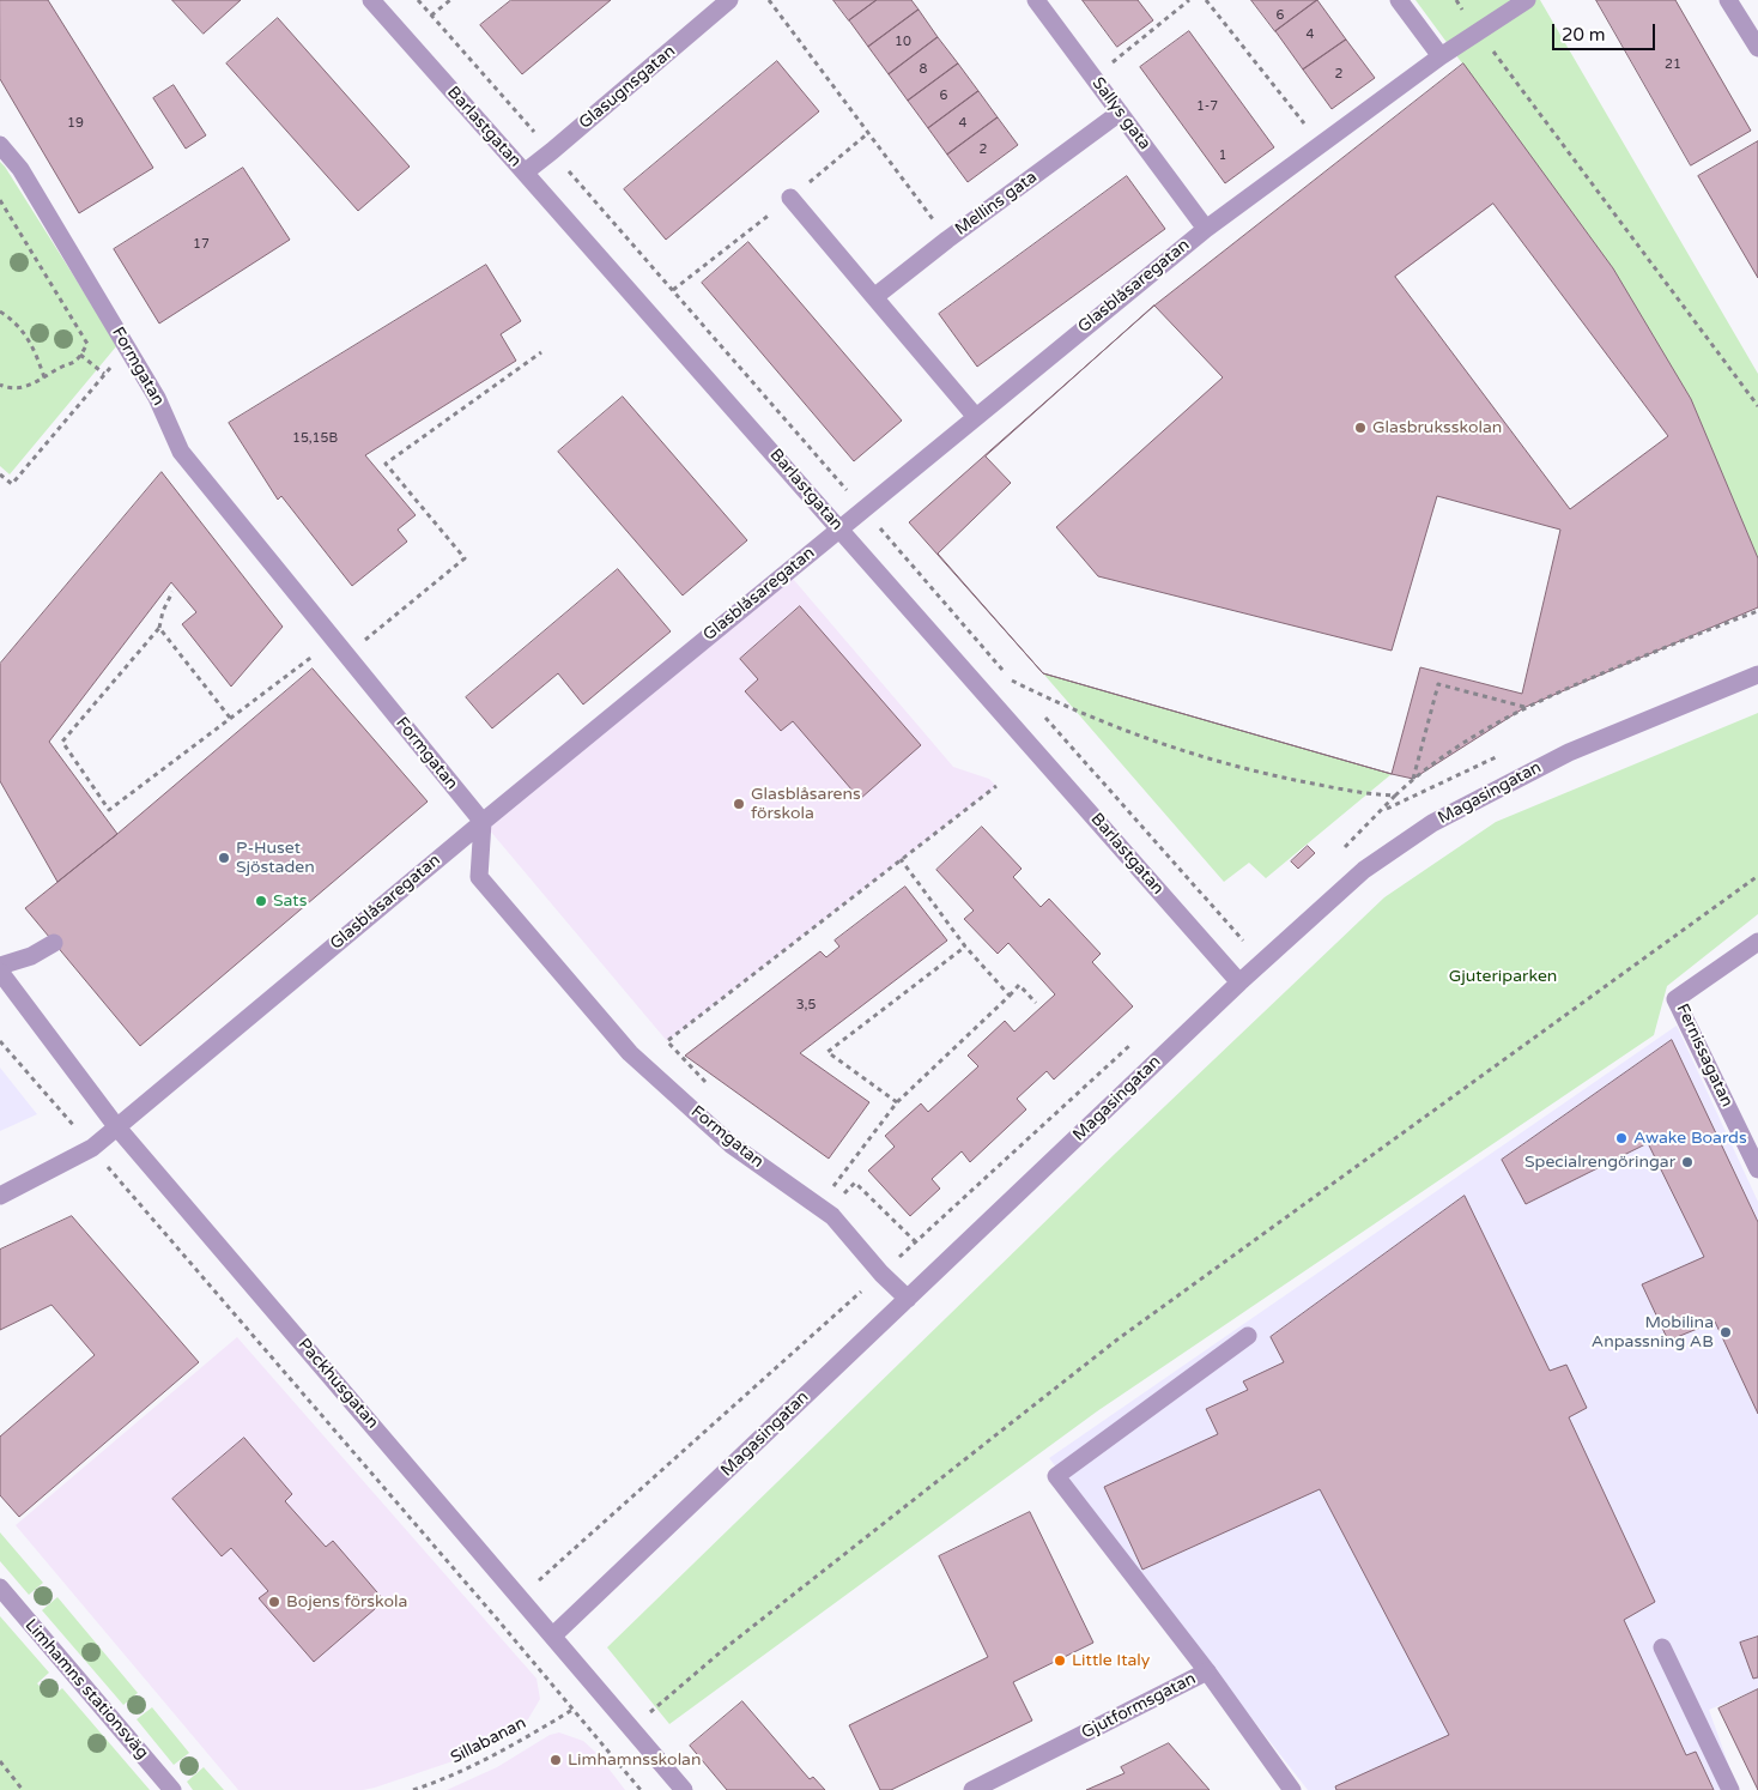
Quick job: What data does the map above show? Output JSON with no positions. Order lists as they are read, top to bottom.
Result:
{
  "streets": {
    "street": [
      "Glasugnsgatan",
      "Sallys gata",
      "Barlastgatan",
      "Mellins gata",
      "Glasblåsaregatan",
      "Formgatan",
      "Magasingatan",
      "Fernissagatan",
      "Packhusgatan",
      "Limhamns stationsväg",
      "Gjutformsgatan"
    ],
    "path": ["Sillabanan"]
  },
  "crossings": [
    ["Glasugnsgatan", "Barlastgatan"],
    ["Sallys gata", "Mellins gata"],
    ["Sallys gata", "Glasblåsaregatan"],
    ["Barlastgatan", "Glasblåsaregatan"],
    ["Barlastgatan", "Magasingatan"],
    ["Glasblåsaregatan", "Formgatan"],
    ["Glasblåsaregatan", "Packhusgatan"],
    ["Formgatan", "Magasingatan"],
    ["Magasingatan", "Packhusgatan"]
  ],
  "parks": ["Gjuteriparken"],
  "places": [
    "Glasbruksskolan",
    "Glasblåsarens förskola",
    "P-Huset Sjöstaden",
    "Sats",
    "Awake Boards",
    "Specialrengöringar",
    "Mobilina Anpassning AB",
    "Bojens förskola",
    "Little Italy",
    "Limhamnsskolan"
  ],
  "house_numbers": [
    "6",
    "4",
    "10",
    "21",
    "8",
    "2",
    "6",
    "1-7",
    "19",
    "4",
    "2",
    "1",
    "17",
    "15,15B",
    "3,5"
  ],
  "scale_bar": "20 m"
}
